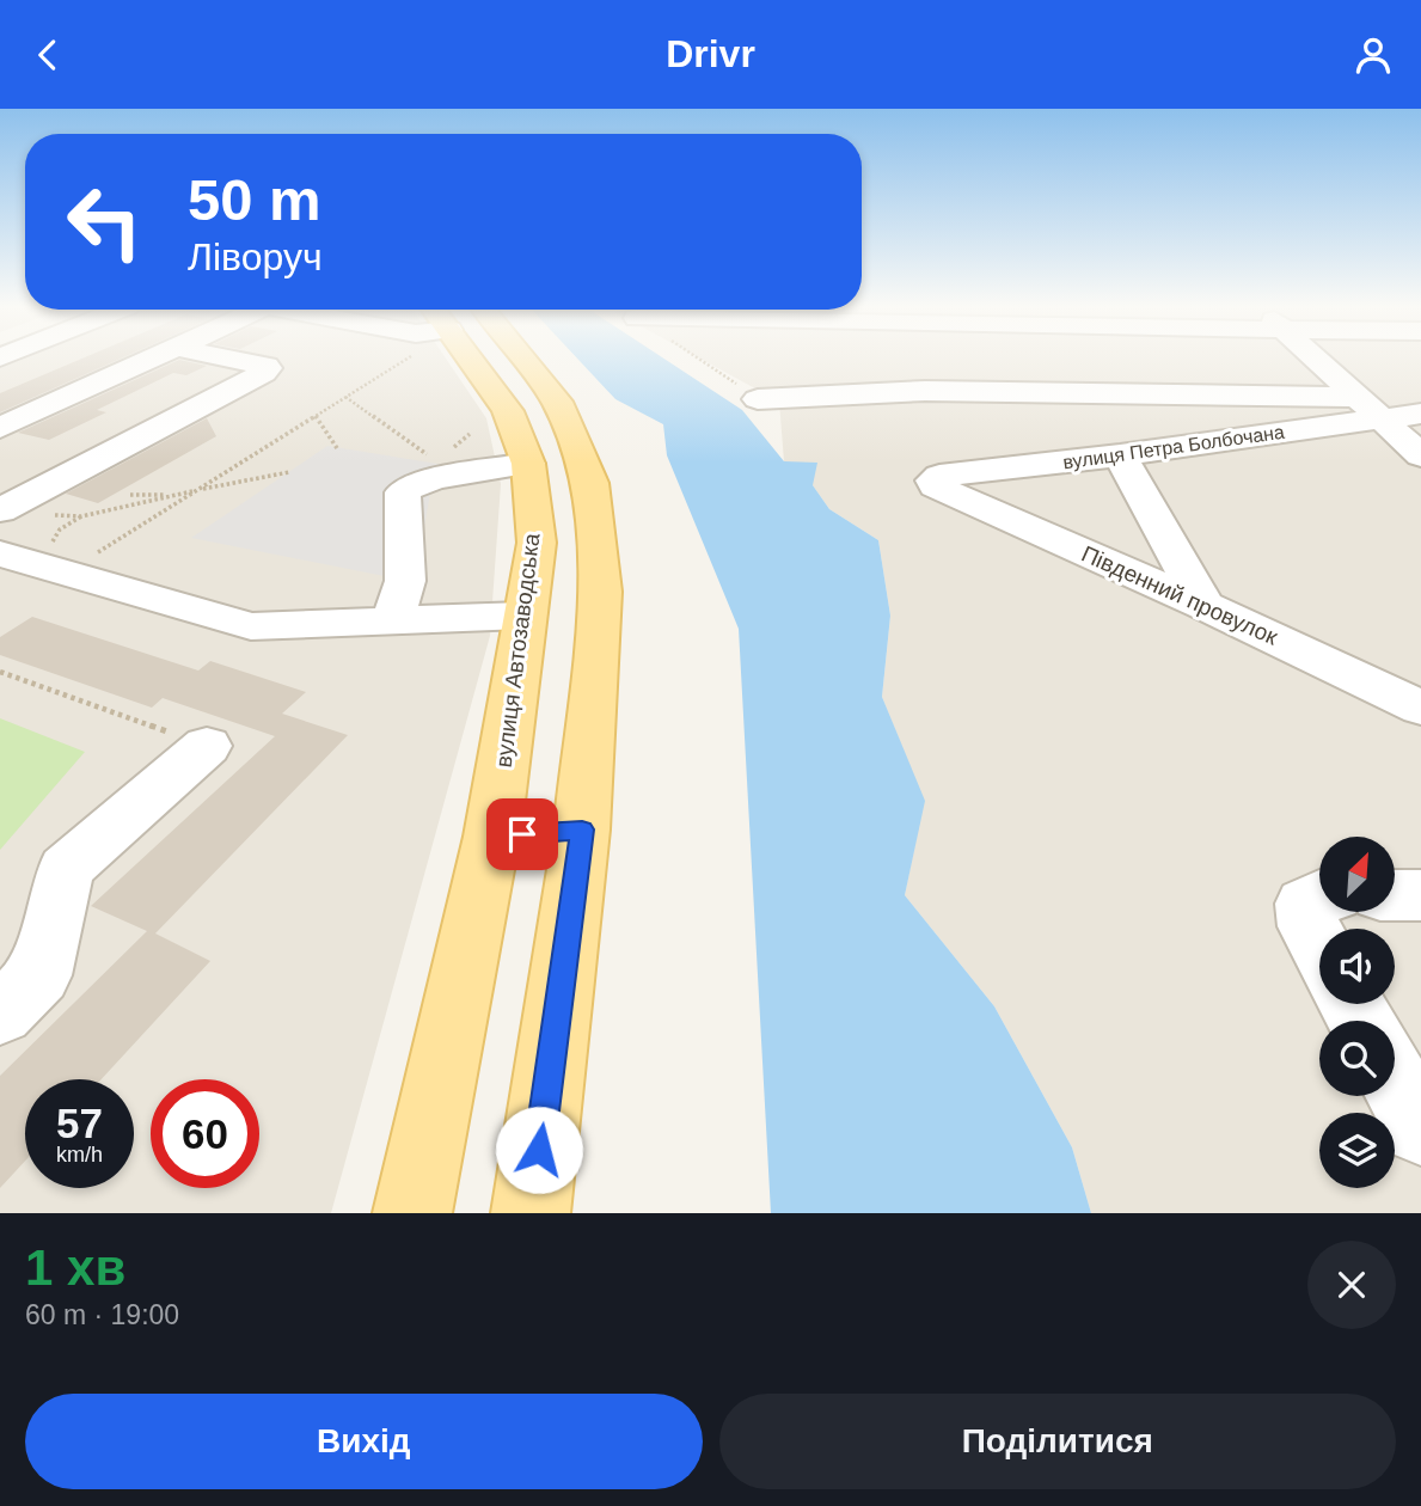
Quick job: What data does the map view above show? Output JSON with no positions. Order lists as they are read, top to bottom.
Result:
{
  "streets": {
    "main road": ["вулиця Автозаводська"],
    "street": ["вулиця Петра Болбочана", "Південний провулок"]
  },
  "crossings": [
    ["вулиця Петра Болбочана", "Південний провулок"]
  ],
  "north": "top right",
  "page": {
    "header": "Drivr",
    "turn": ["50 m", "Ліворуч"],
    "speed": "57 km/h",
    "limit": "60",
    "heading": ["1 хв", "60 m · 19:00"],
    "buttons": ["Вихід", "Поділитися"]
  }
}
